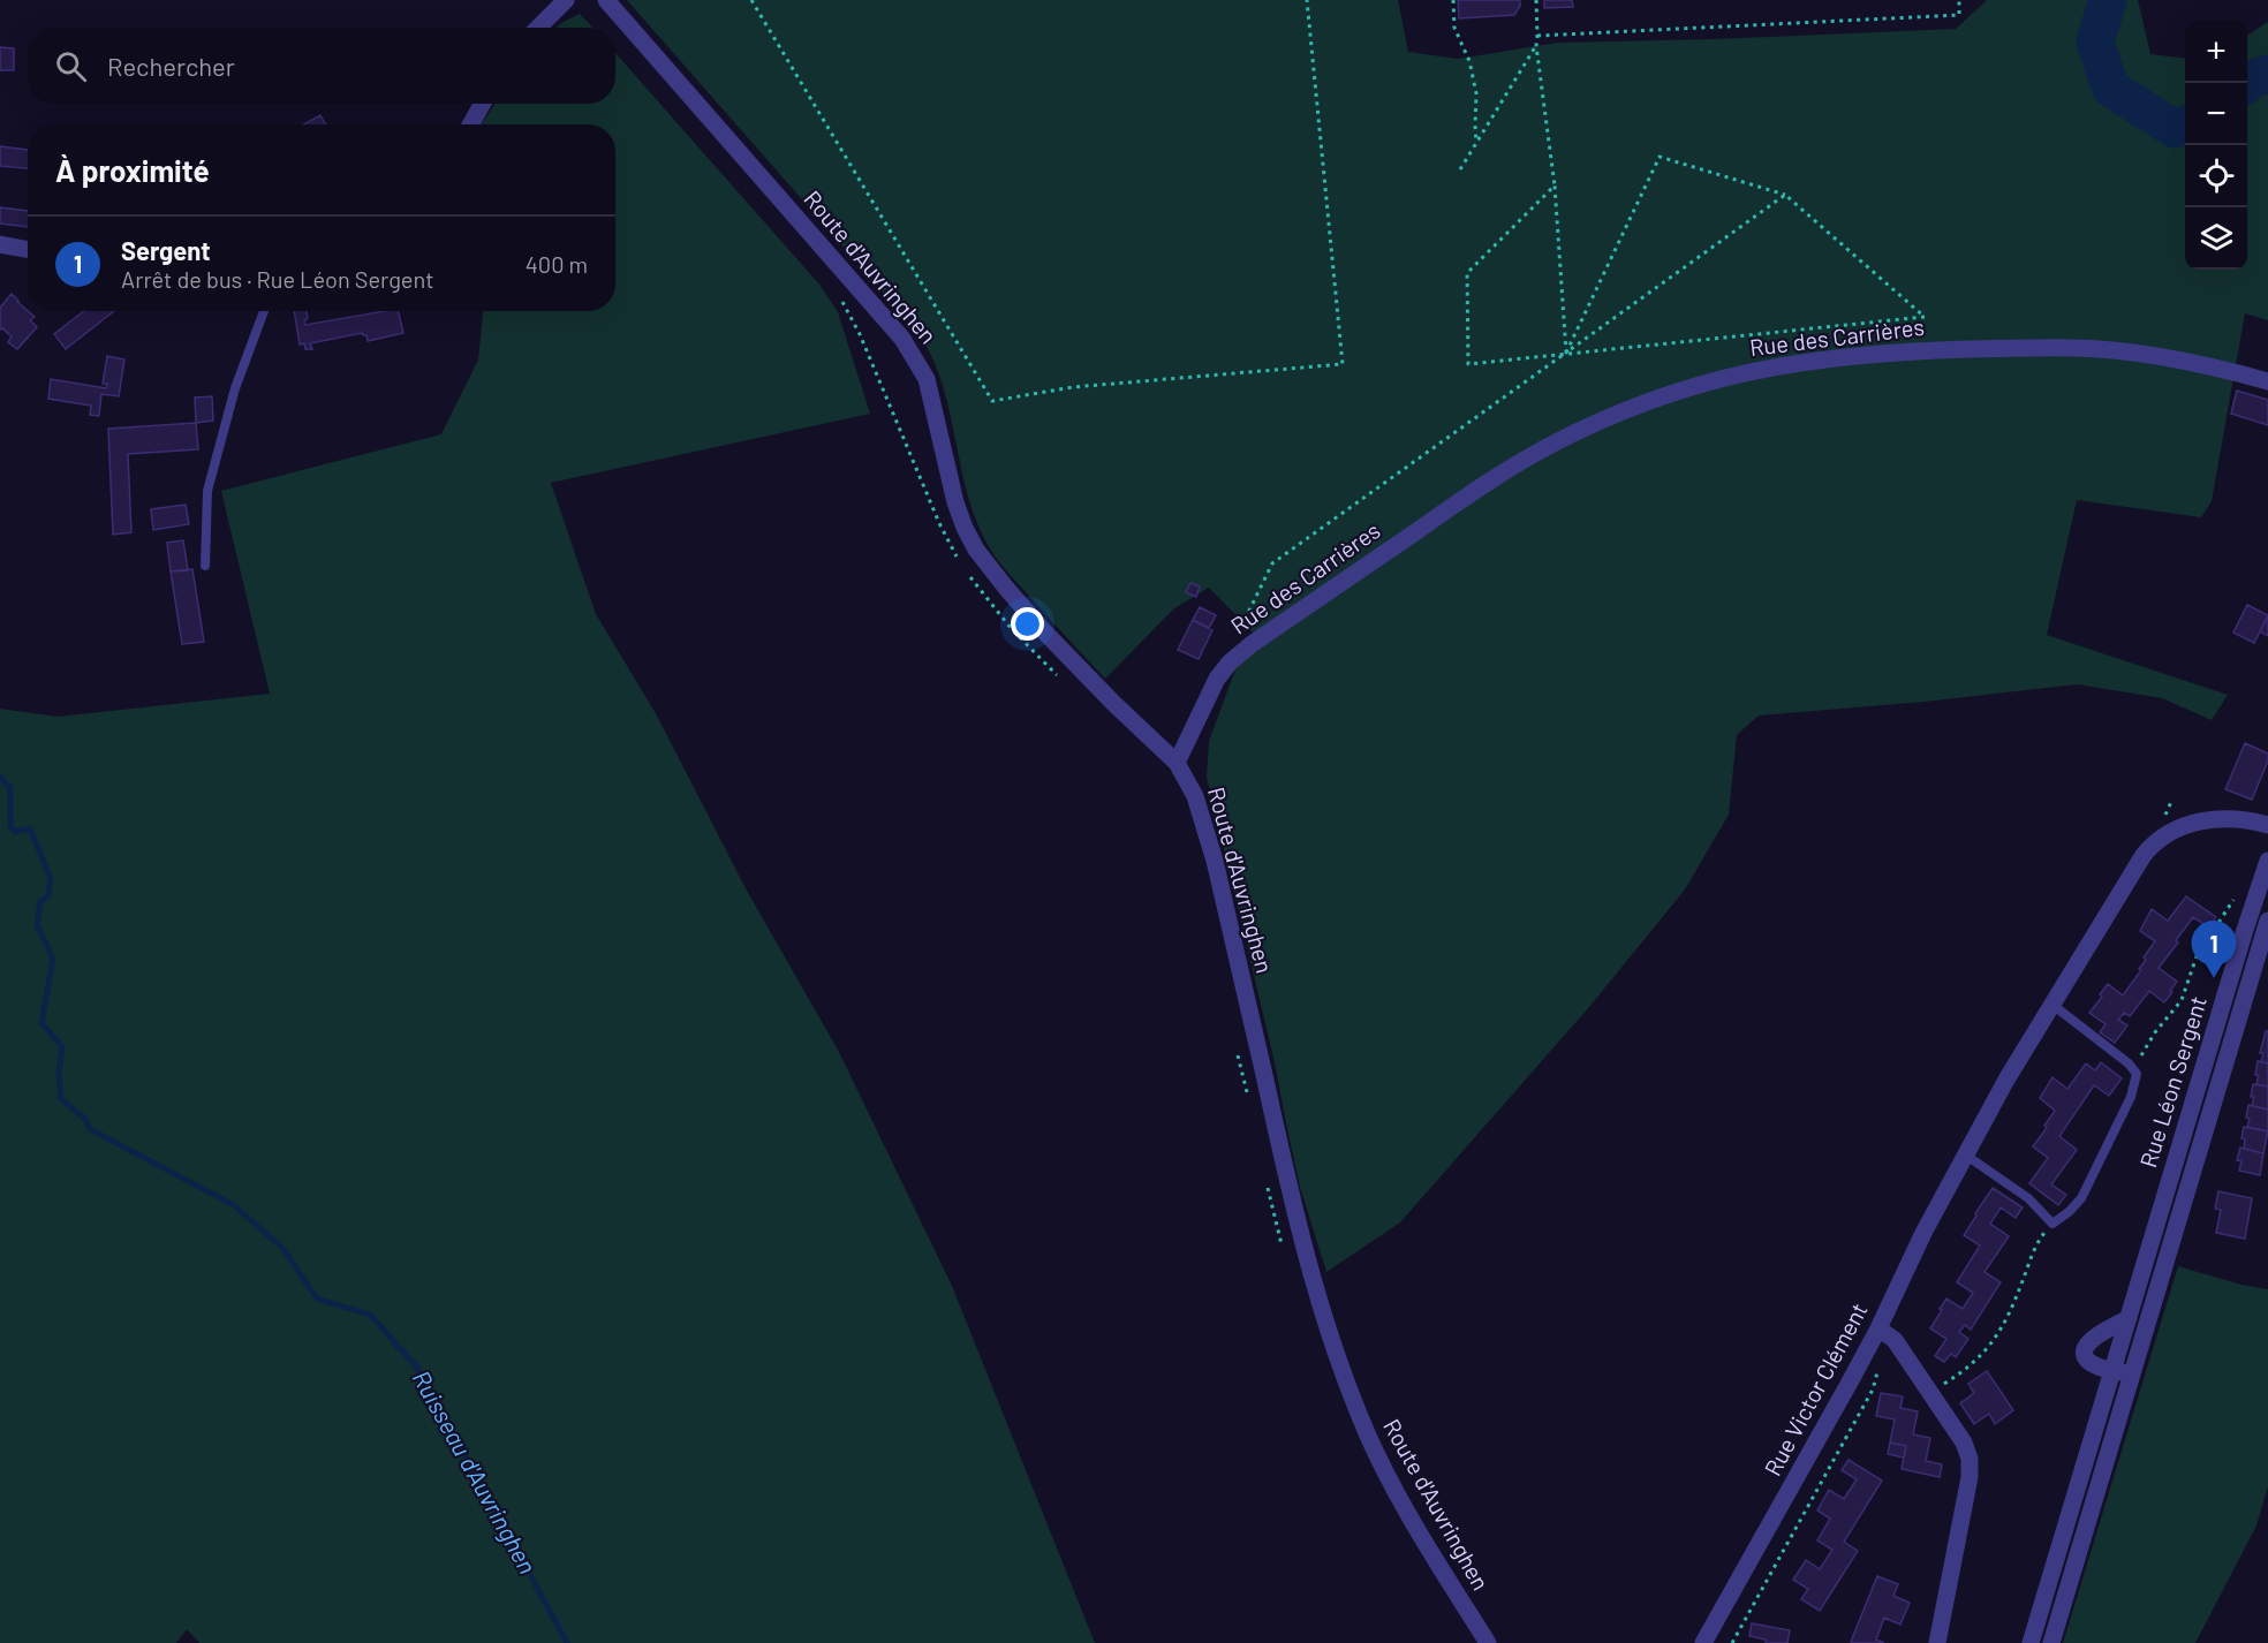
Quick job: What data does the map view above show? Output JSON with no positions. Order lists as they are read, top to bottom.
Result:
{
  "streets": {
    "street": [
      "Route d'Auvringhen",
      "Rue des Carrières",
      "Rue Léon Sergent",
      "Rue Victor Clément"
    ]
  },
  "crossings": [
    ["Route d'Auvringhen", "Rue des Carrières"]
  ],
  "water": ["Ruisseau d'Auvringhen"],
  "page": {
    "map_buttons": ["+", "−"],
    "search": "Rechercher",
    "heading": "À proximité",
    "list": [
      {
        "mark": "1",
        "name": "Sergent",
        "note": "Arrêt de bus · Rue Léon Sergent",
        "value": "400 m"
      }
    ],
    "pins": "1"
  }
}
